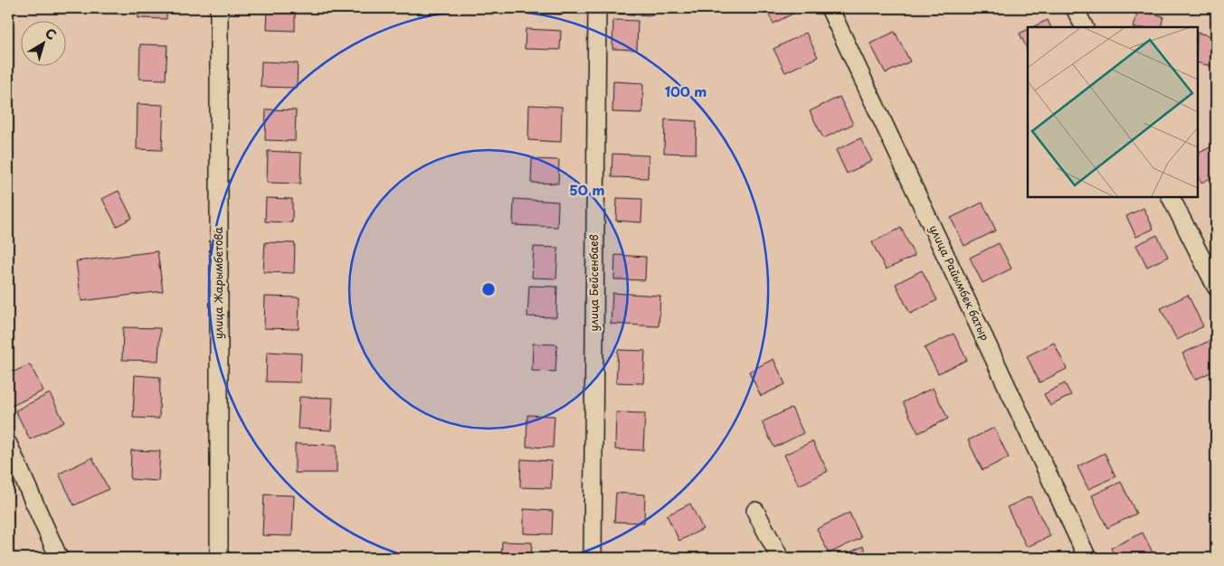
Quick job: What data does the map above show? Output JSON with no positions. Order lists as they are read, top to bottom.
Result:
{
  "streets": {
    "street": ["улица Жарымбетова", "улица Бейсенбаев", "улица Райымбек батыр"]
  },
  "north": "top right",
  "rings": ["100 m", "50 m"]
}
